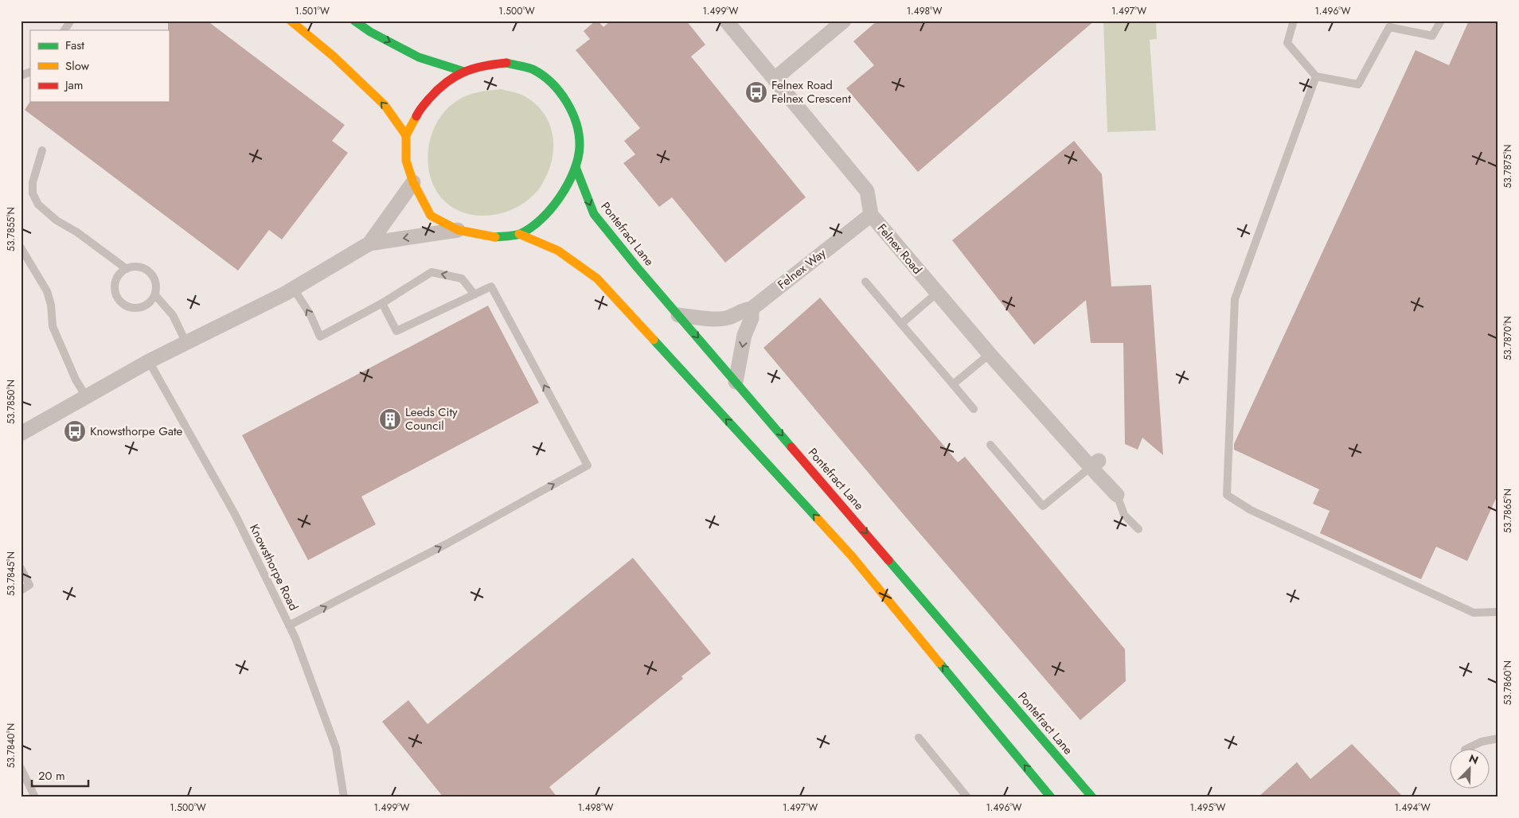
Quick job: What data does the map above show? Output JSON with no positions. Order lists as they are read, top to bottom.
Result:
{
  "streets": {
    "highway": ["Pontefract Lane"],
    "street": ["Felnex Road", "Felnex Way"],
    "lane": ["Knowsthorpe Road"]
  },
  "crossings": [
    ["Pontefract Lane", "Felnex Way"],
    ["Felnex Road", "Felnex Way"]
  ],
  "places": {
    "bus stop": ["Felnex Road Felnex Crescent", "Knowsthorpe Gate"],
    "building": ["Leeds City Council"]
  },
  "legend": ["Fast", "Slow", "Jam"],
  "scale_bar": "20 m",
  "north": "top right",
  "coordinates": [
    "1.501°W",
    "1.500°W",
    "1.499°W",
    "1.498°W",
    "1.497°W",
    "1.496°W",
    "53.7875°N",
    "53.7855°N",
    "53.7870°N",
    "53.7850°N",
    "53.7865°N",
    "53.7845°N",
    "53.7860°N",
    "53.7840°N",
    "1.495°W",
    "1.494°W"
  ]
}
